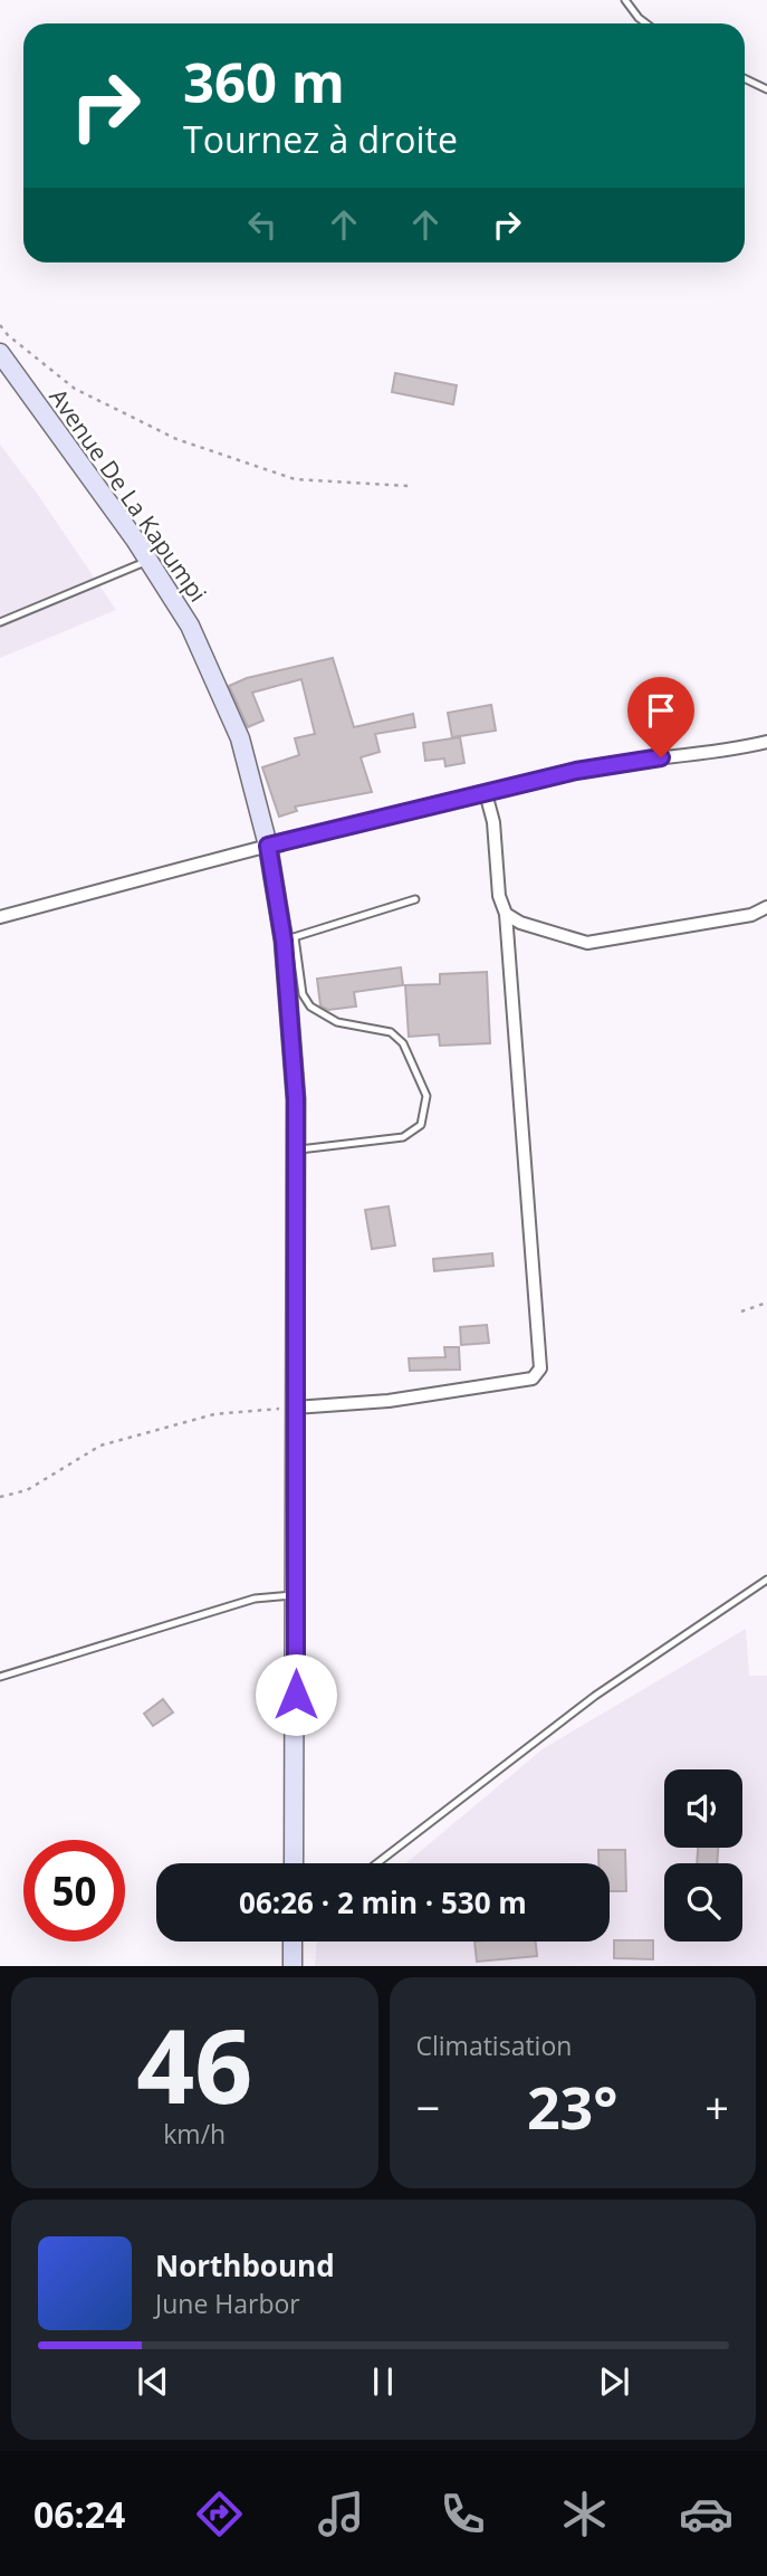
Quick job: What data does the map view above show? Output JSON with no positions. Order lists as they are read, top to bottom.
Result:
{
  "streets": {
    "main road": ["Avenue De La Kapumpi"]
  },
  "page": {
    "turn": ["360 m", "Tournez à droite"],
    "limit": "50",
    "trip": "06:26 · 2 min · 530 m",
    "tile": [
      ["46", "km/h"],
      "Climatisation"
    ],
    "heat": ["−", "23°", "+"],
    "song": ["Northbound", "June Harbor"],
    "tabs": "06:24"
  }
}
